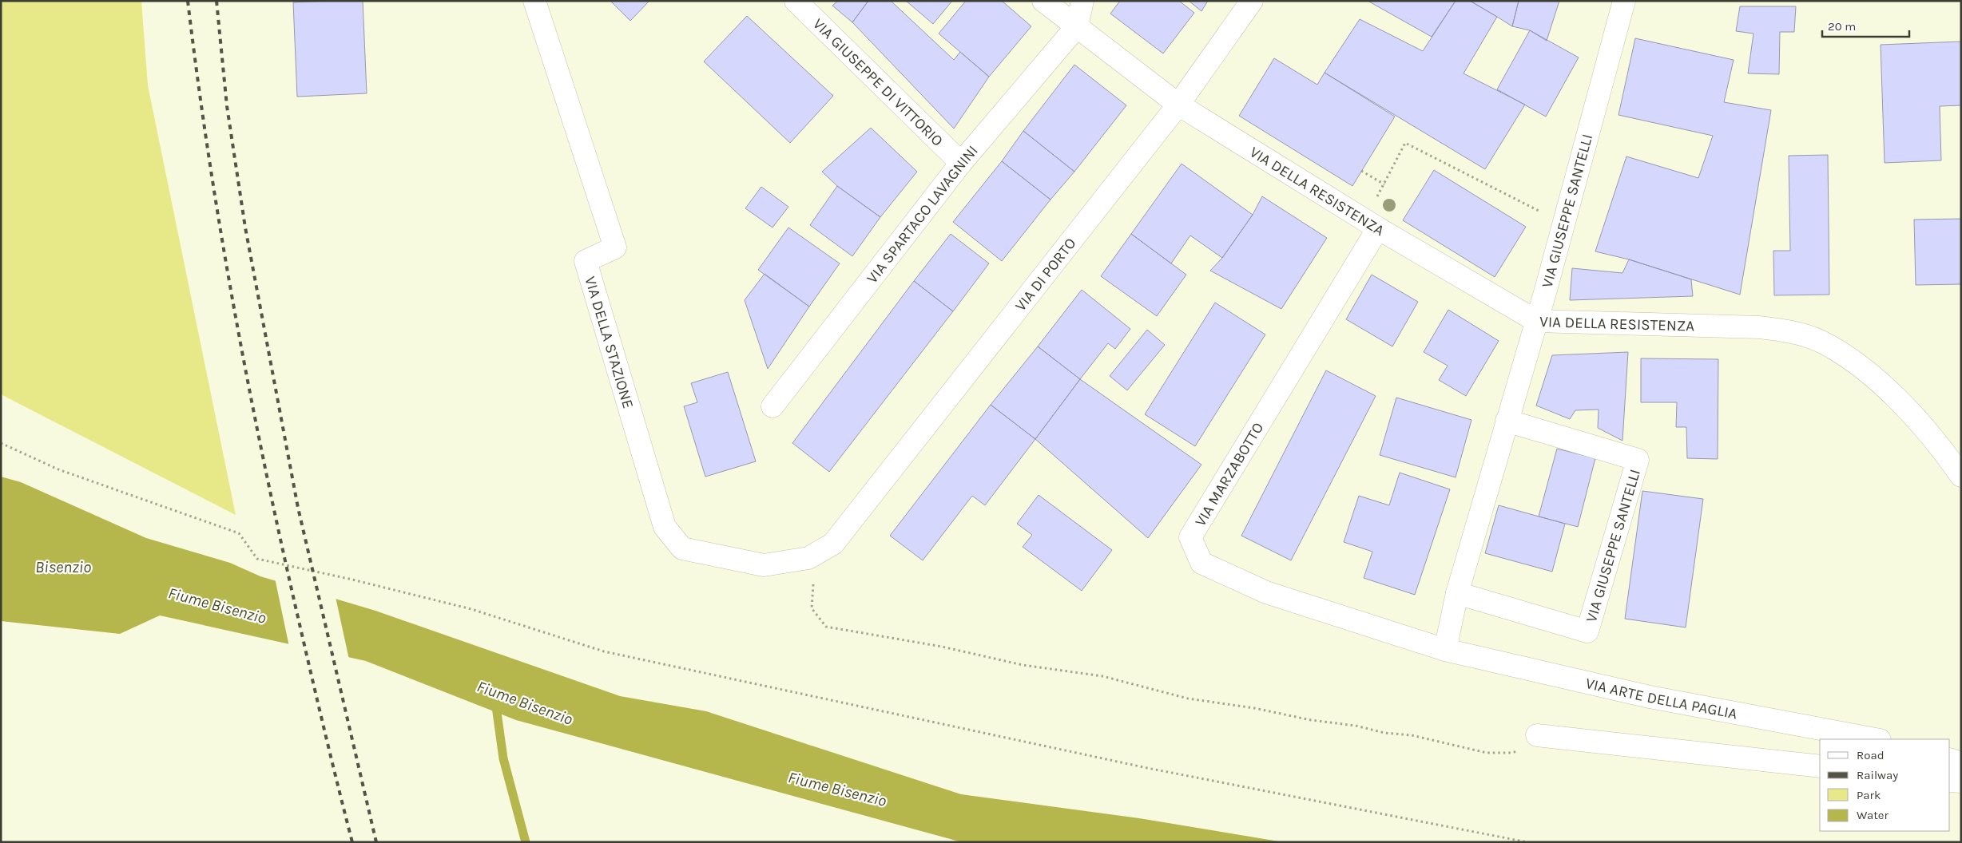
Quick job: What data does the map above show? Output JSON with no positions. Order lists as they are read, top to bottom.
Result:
{
  "streets": {
    "street": [
      "VIA GIUSEPPE DI VITTORIO",
      "VIA DELLA RESISTENZA",
      "VIA GIUSEPPE SANTELLI",
      "VIA SPARTACO LAVAGNINI",
      "VIA DI PORTO",
      "VIA DELLA STAZIONE",
      "VIA MARZABOTTO",
      "VIA ARTE DELLA PAGLIA"
    ]
  },
  "crossings": [
    ["VIA GIUSEPPE DI VITTORIO", "VIA SPARTACO LAVAGNINI"],
    ["VIA DELLA RESISTENZA", "VIA GIUSEPPE SANTELLI"],
    ["VIA DELLA RESISTENZA", "VIA SPARTACO LAVAGNINI"],
    ["VIA DELLA RESISTENZA", "VIA DI PORTO"],
    ["VIA DELLA RESISTENZA", "VIA MARZABOTTO"],
    ["VIA GIUSEPPE SANTELLI", "VIA MARZABOTTO"],
    ["VIA GIUSEPPE SANTELLI", "VIA ARTE DELLA PAGLIA"],
    ["VIA DI PORTO", "VIA DELLA STAZIONE"],
    ["VIA MARZABOTTO", "VIA ARTE DELLA PAGLIA"]
  ],
  "water": ["Bisenzio", "Fiume Bisenzio"],
  "legend": [
    "Road",
    "Railway",
    "Park",
    "Water"
  ],
  "scale_bar": "20 m"
}
